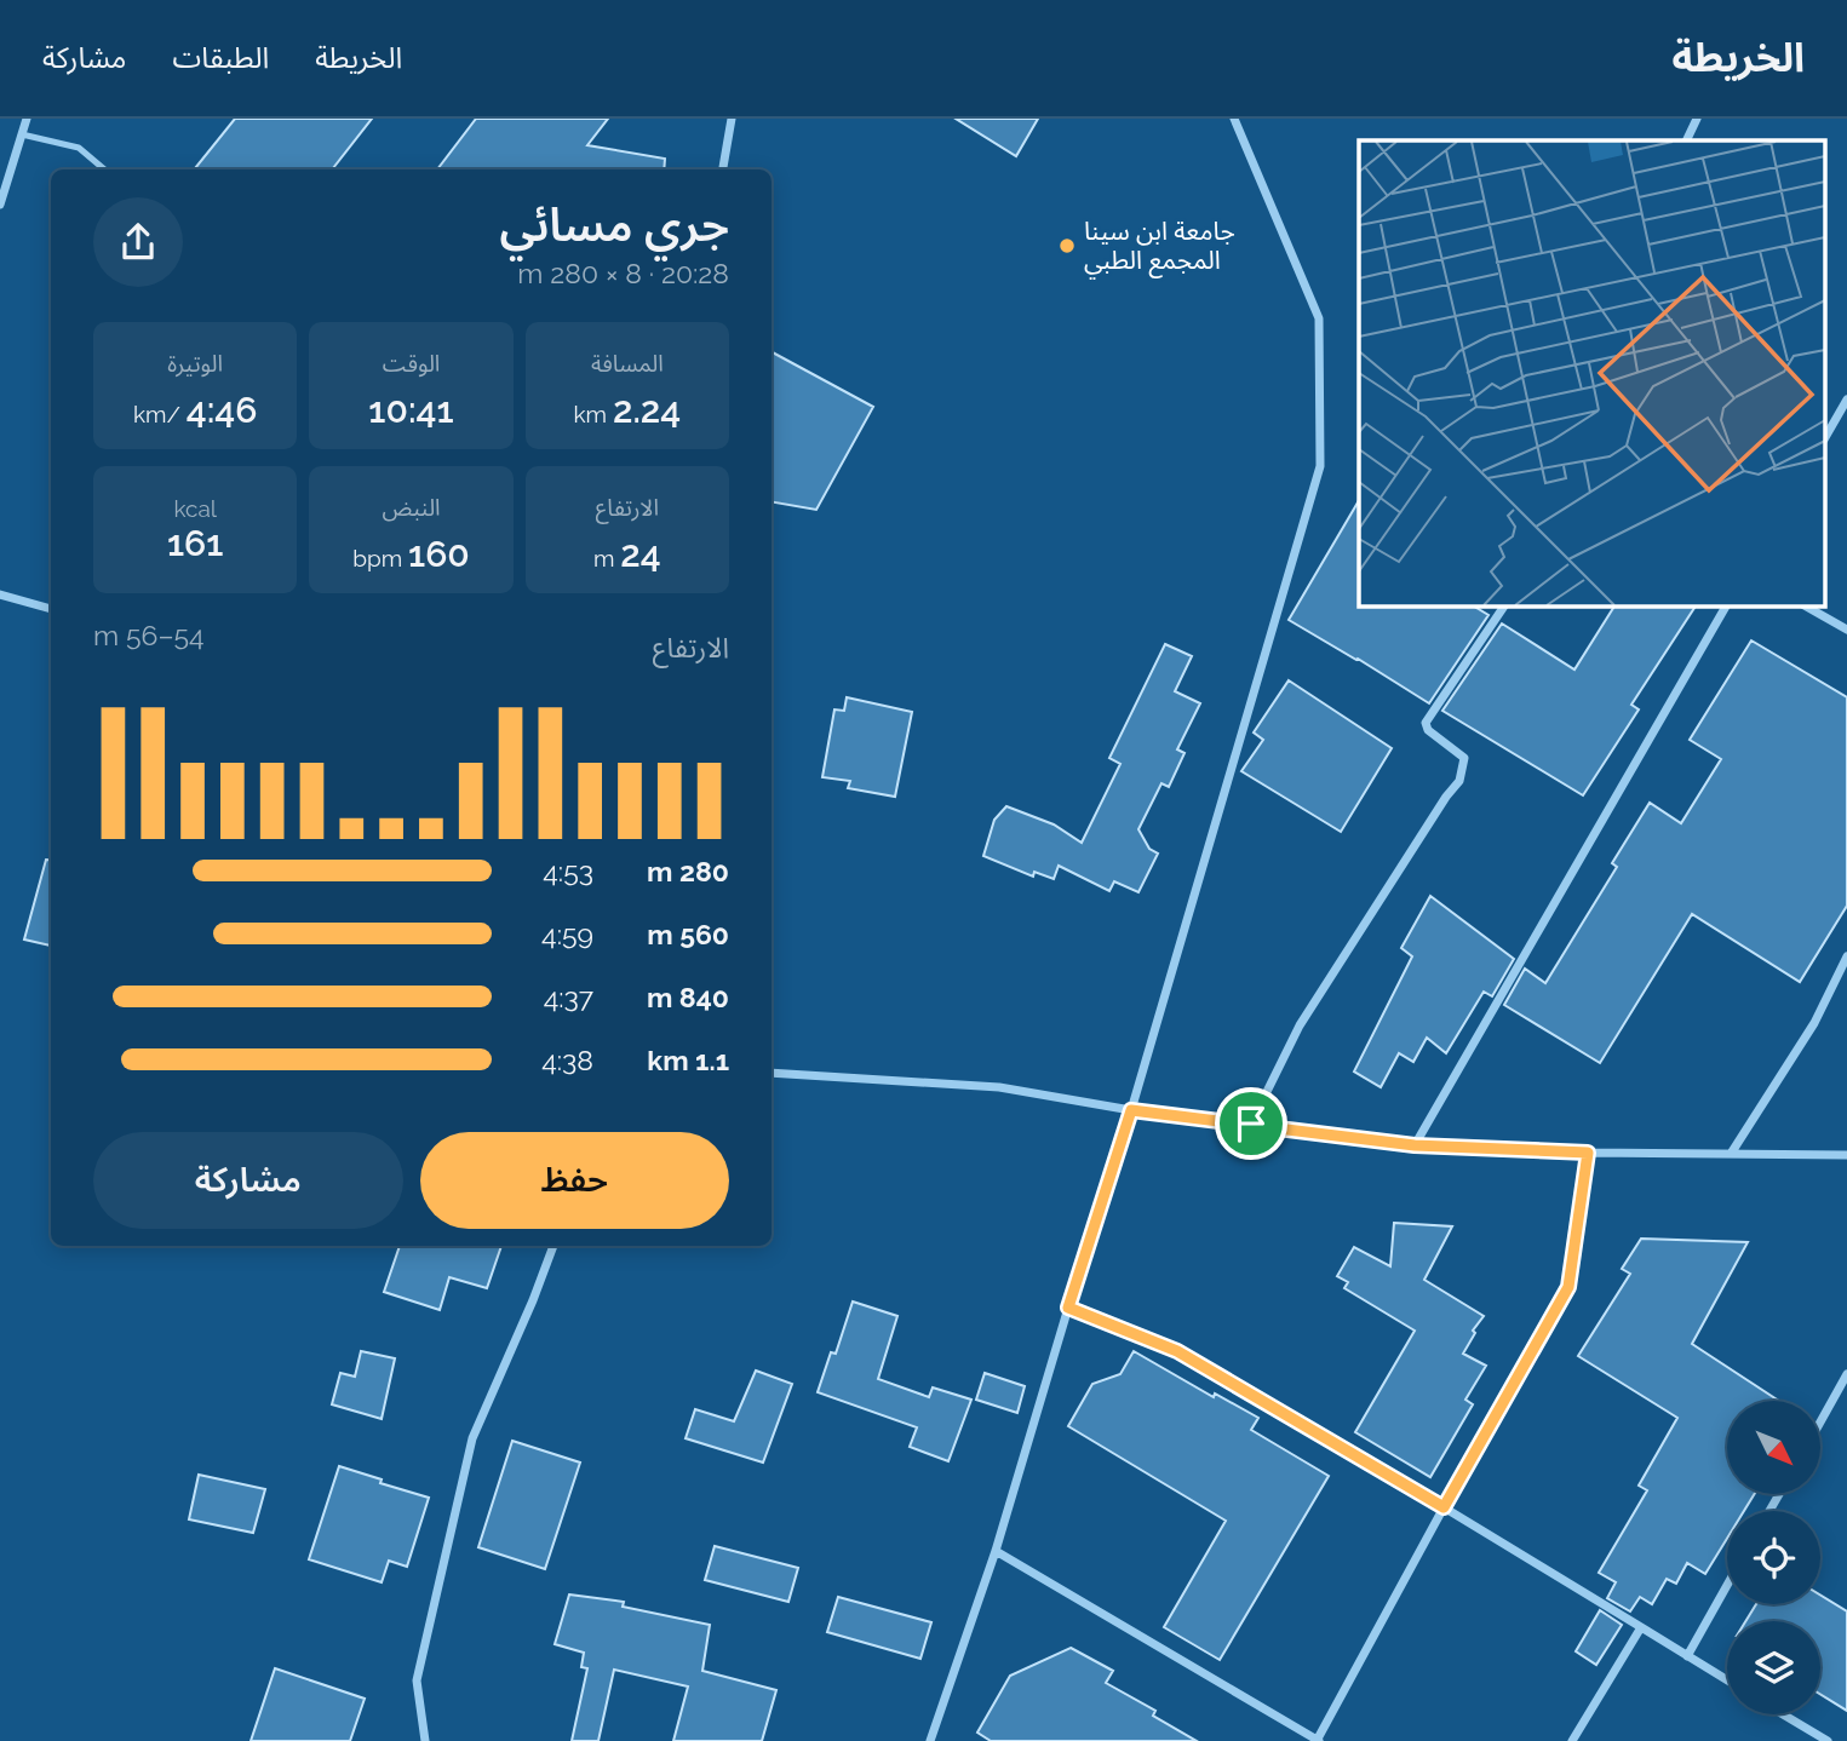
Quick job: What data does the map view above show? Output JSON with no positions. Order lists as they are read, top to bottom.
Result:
{
  "places": ["جامعة ابن سينا المجمع الطبي"],
  "north": "bottom right",
  "page": {
    "header": "الخريطة",
    "nav": ["الخريطة", "الطبقات", "مشاركة"],
    "heading": ["جري مسائي", "20:28 · 8 × 280 m"],
    "stats": [
      ["المسافة", "2.24 km"],
      ["الوقت", "10:41"],
      ["الوتيرة", "4:46 /km"],
      ["الارتفاع", "24 m"],
      ["النبض", "160 bpm"],
      ["kcal", "161"]
    ],
    "chart": ["الارتفاع", "54–56 m"],
    "list": [
      {
        "name": "280 m",
        "note": "4:53"
      },
      {
        "name": "560 m",
        "note": "4:59"
      },
      {
        "name": "840 m",
        "note": "4:37"
      },
      {
        "name": "1.1 km",
        "note": "4:38"
      }
    ],
    "buttons": ["حفظ", "مشاركة"]
  }
}
